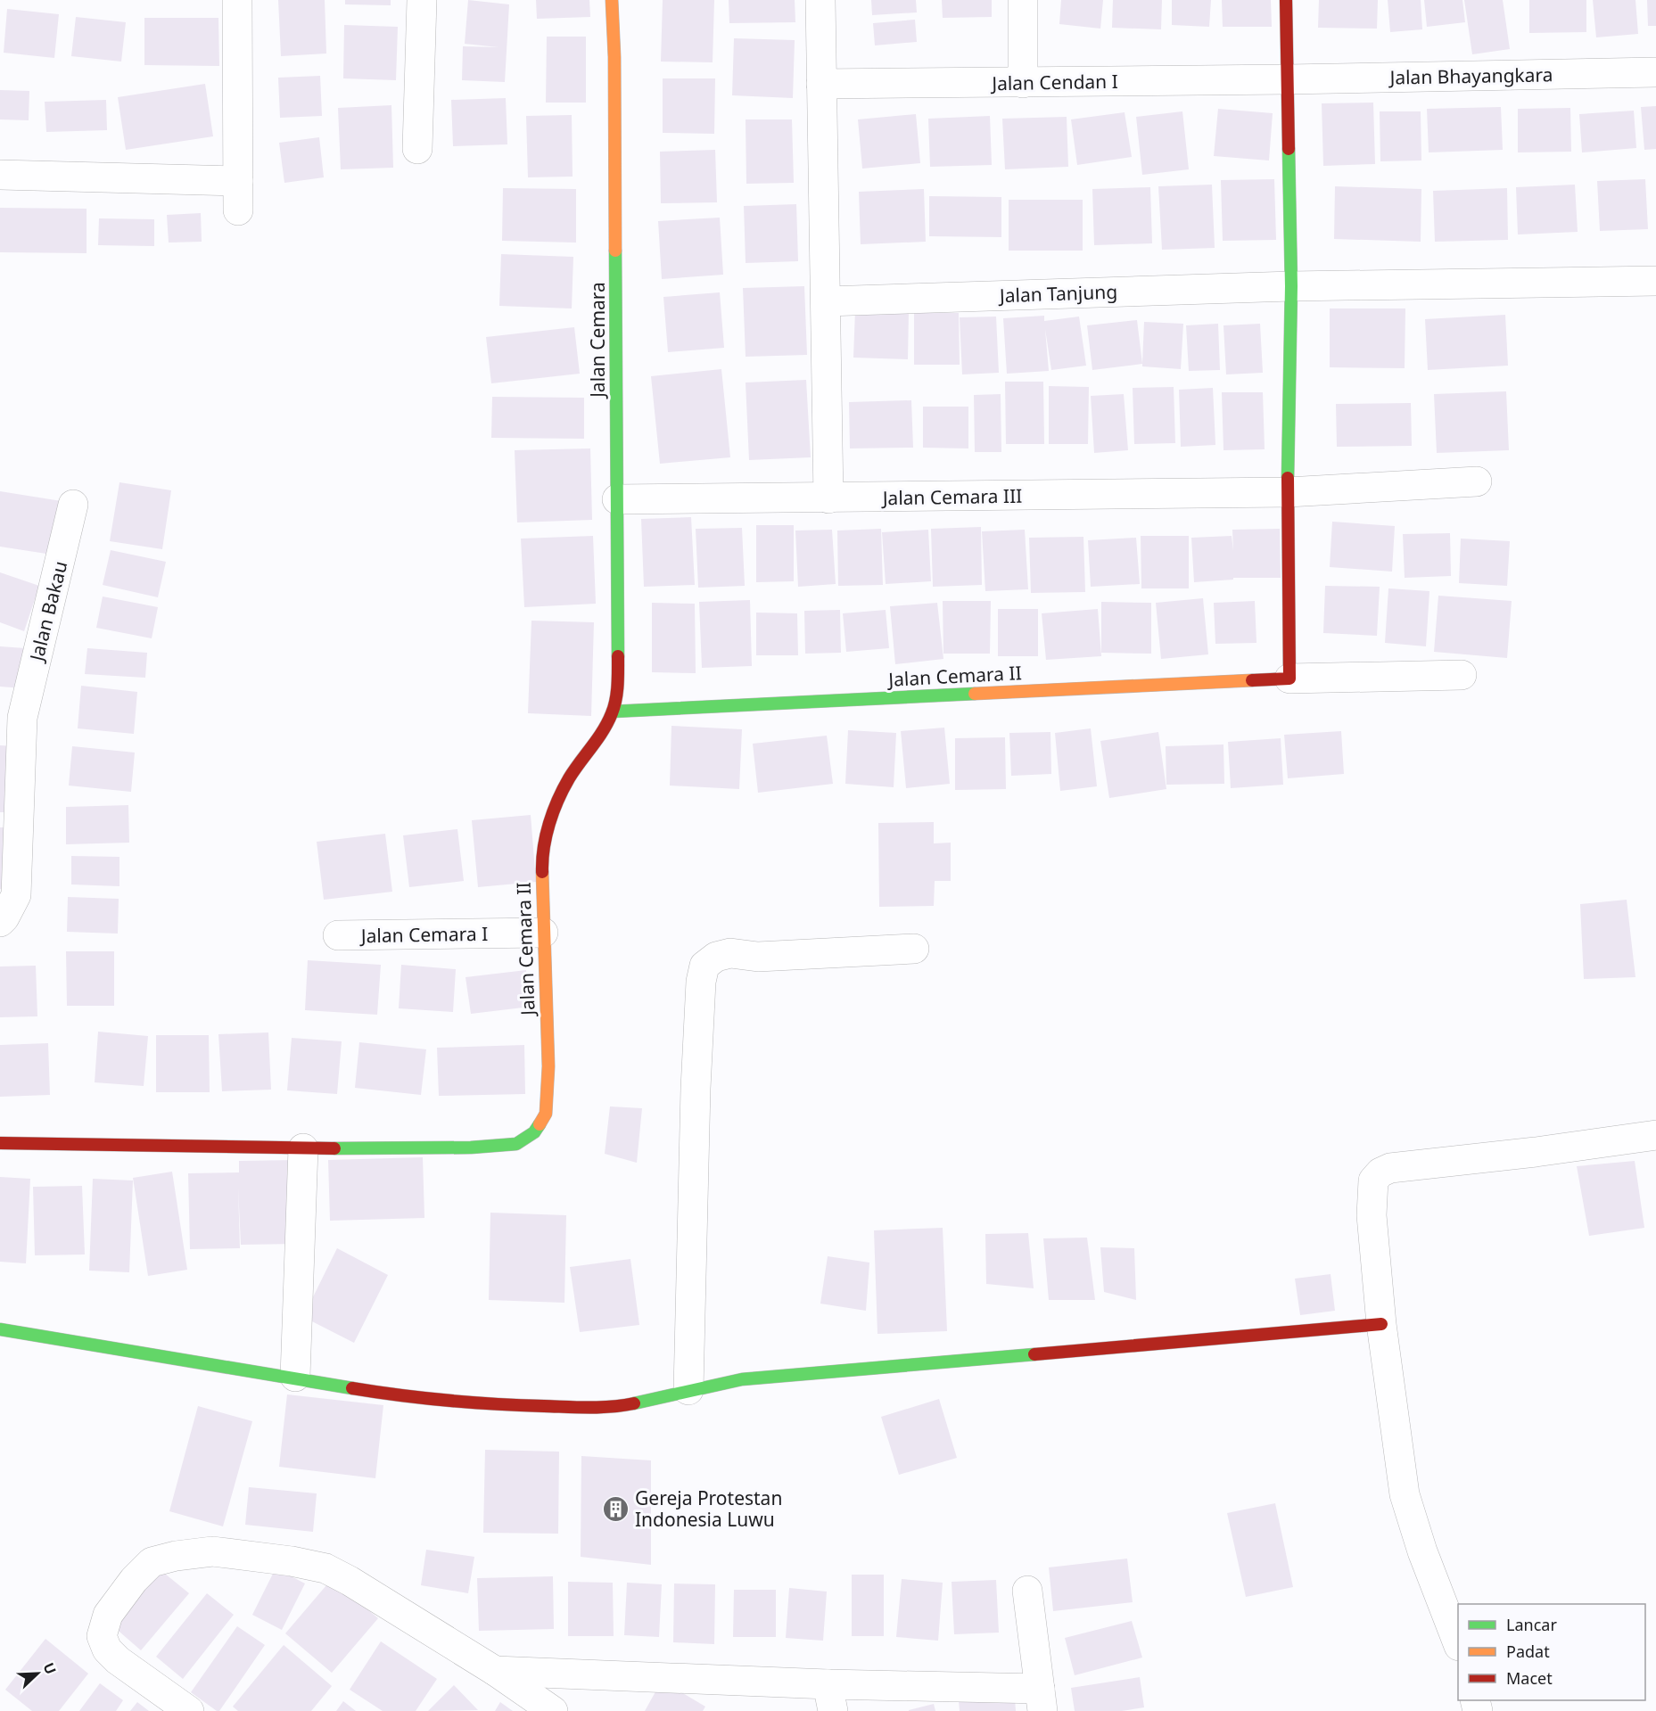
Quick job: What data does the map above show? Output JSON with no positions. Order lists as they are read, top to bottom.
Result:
{
  "streets": {
    "street": [
      "Jalan Bhayangkara",
      "Jalan Cendan I",
      "Jalan Tanjung",
      "Jalan Cemara",
      "Jalan Cemara III",
      "Jalan Bakau",
      "Jalan Cemara II",
      "Jalan Cemara I"
    ]
  },
  "crossings": [
    ["Jalan Bhayangkara", "Jalan Cendan I"],
    ["Jalan Cemara", "Jalan Cemara III"],
    ["Jalan Cemara", "Jalan Cemara II"],
    ["Jalan Cemara II", "Jalan Cemara I"]
  ],
  "places": {
    "building": ["Gereja Protestan Indonesia Luwu"]
  },
  "legend": ["Lancar", "Padat", "Macet"],
  "north": "top right"
}
